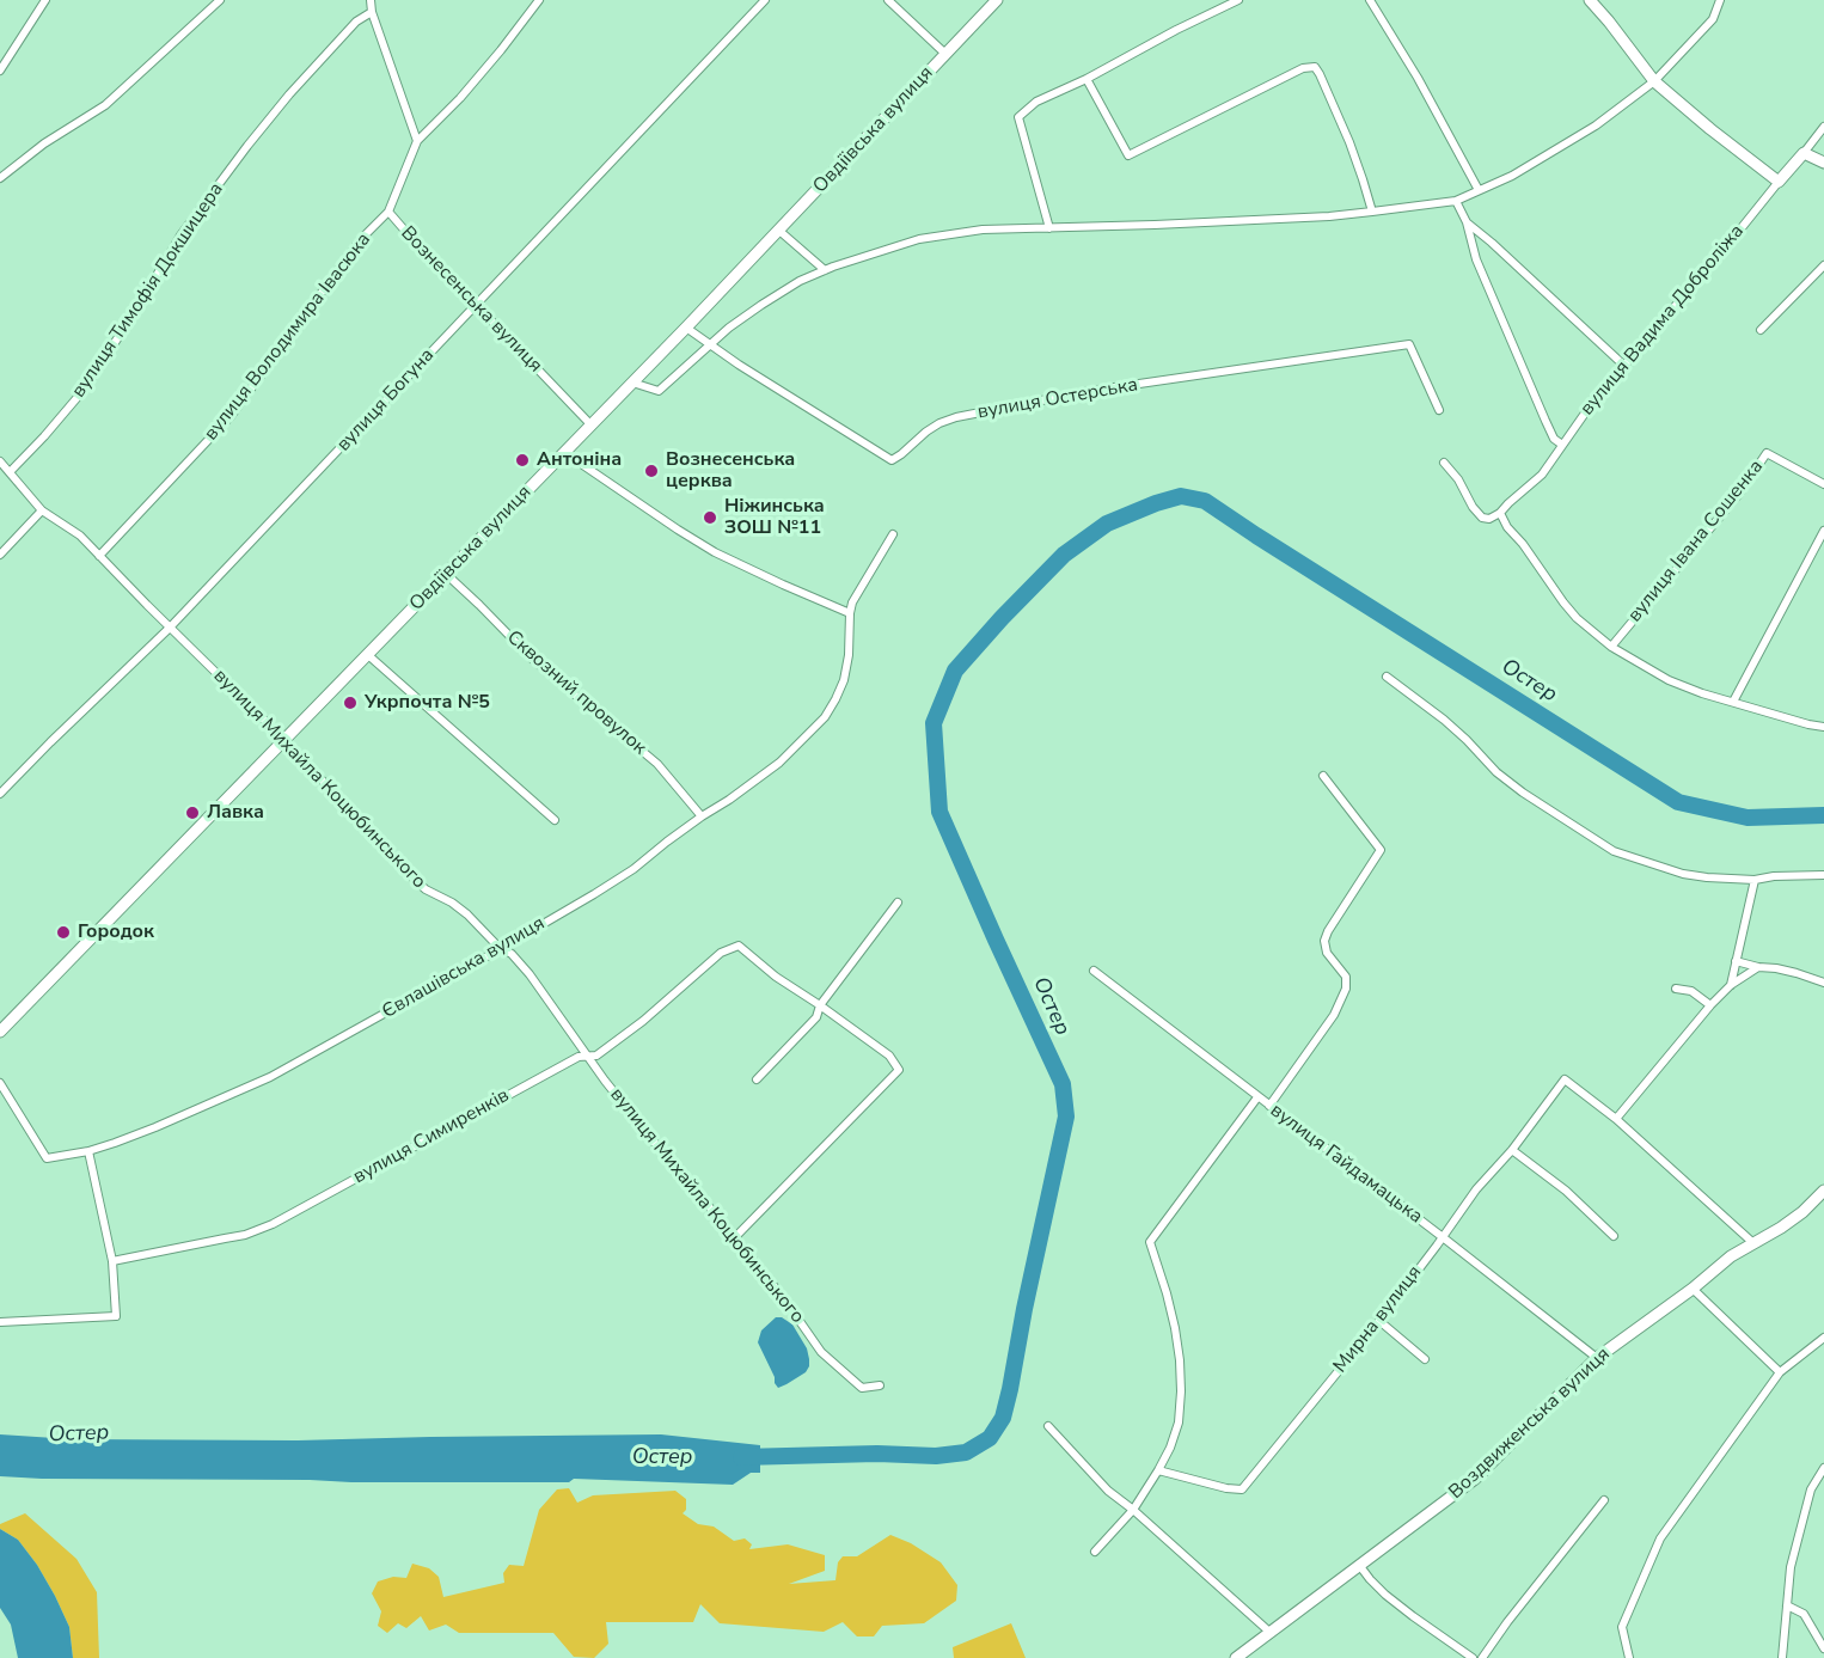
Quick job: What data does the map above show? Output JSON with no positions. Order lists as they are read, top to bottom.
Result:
{
  "streets": {
    "main road": ["Овдіївська вулиця", "вулиця Вадима Доброліжа", "Воздвиженська вулиця"],
    "street": [
      "вулиця Тимофія Докшицера",
      "Вознесенська вулиця",
      "вулиця Володимира Івасюка",
      "вулиця Остерська",
      "вулиця Богуна",
      "вулиця Івана Сошенка",
      "Сквозний провулок",
      "вулиця Михайла Коцюбинського",
      "Євлашівська вулиця",
      "вулиця Симиренків",
      "вулиця Гайдамацька",
      "Мирна вулиця"
    ]
  },
  "crossings": [
    ["Овдіївська вулиця", "Вознесенська вулиця"],
    ["Овдіївська вулиця", "вулиця Остерська"],
    ["Овдіївська вулиця", "Сквозний провулок"],
    ["Овдіївська вулиця", "вулиця Михайла Коцюбинського"],
    ["вулиця Тимофія Докшицера", "вулиця Михайла Коцюбинського"],
    ["Вознесенська вулиця", "вулиця Володимира Івасюка"],
    ["Вознесенська вулиця", "вулиця Богуна"],
    ["вулиця Володимира Івасюка", "вулиця Михайла Коцюбинського"],
    ["вулиця Богуна", "вулиця Михайла Коцюбинського"],
    ["Сквозний провулок", "Євлашівська вулиця"],
    ["вулиця Михайла Коцюбинського", "Євлашівська вулиця"],
    ["вулиця Михайла Коцюбинського", "вулиця Симиренків"],
    ["вулиця Гайдамацька", "Мирна вулиця"],
    ["вулиця Гайдамацька", "Воздвиженська вулиця"]
  ],
  "water": ["Остер"],
  "places": [
    "Антоніна",
    "Вознесенська церква",
    "Ніжинська ЗОШ №11",
    "Укрпочта №5",
    "Лавка",
    "Городок"
  ]
}
